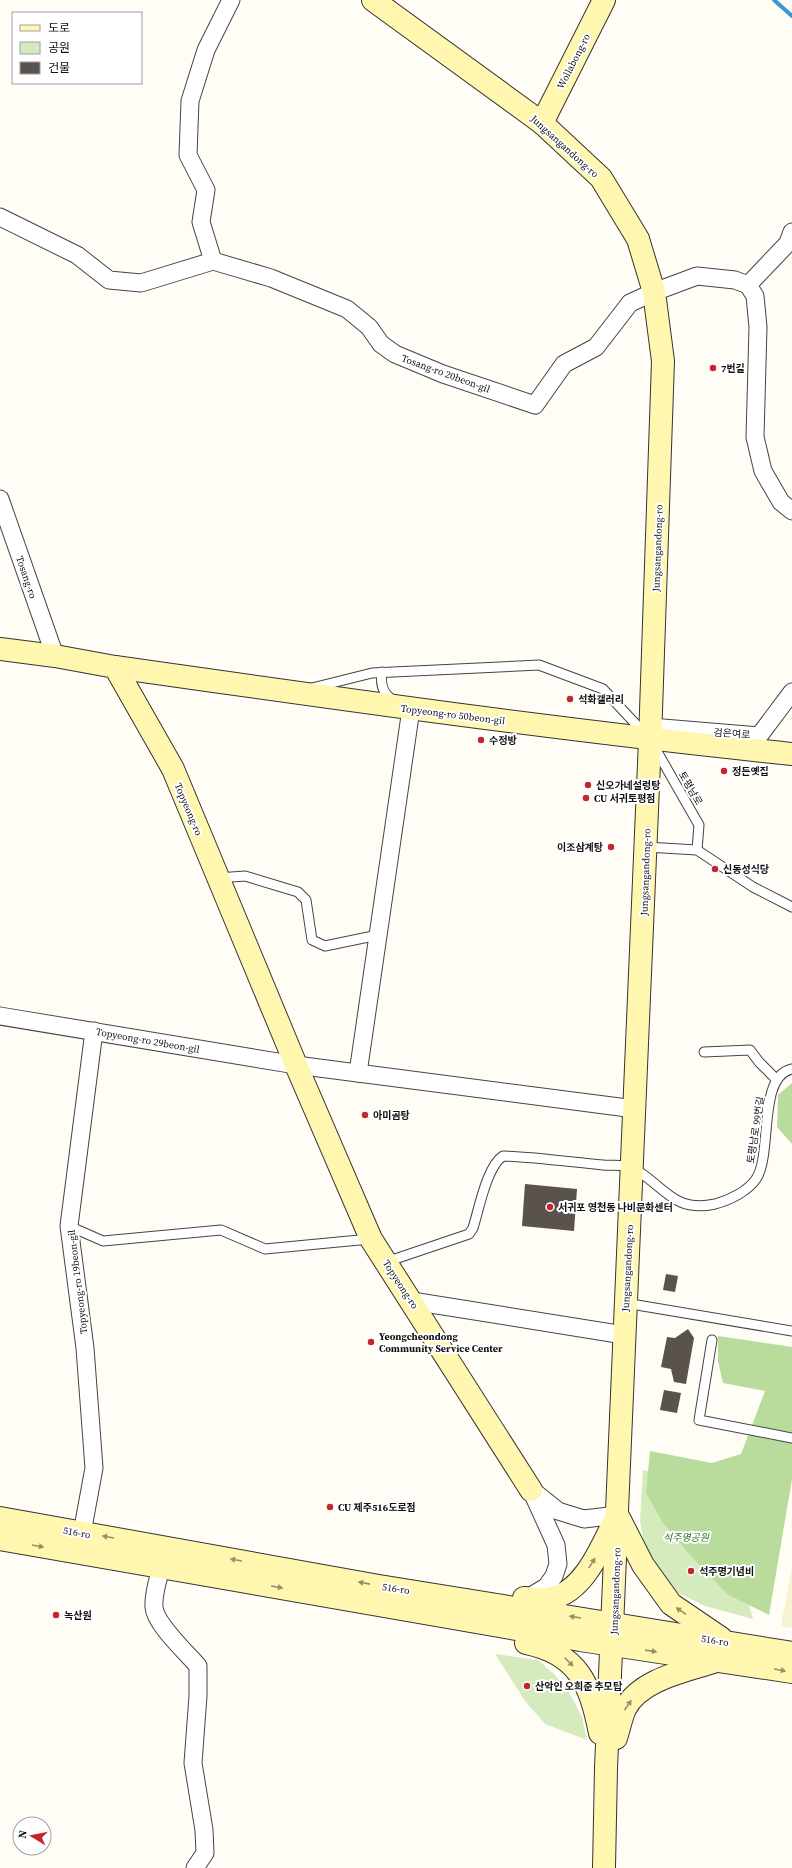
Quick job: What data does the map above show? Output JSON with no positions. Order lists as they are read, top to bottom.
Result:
{
  "streets": {
    "main road": [
      "Wollabong-ro",
      "Jungsangandong-ro",
      "Topyeong-ro 50beon-gil",
      "Topyeong-ro",
      "516-ro"
    ],
    "street": [
      "Tosang-ro 20beon-gil",
      "Tosang-ro",
      "검은여로",
      "Topyeong-ro 29beon-gil",
      "Topyeong-ro 19beon-gil"
    ],
    "lane": ["토평남로", "토평남로 99번길"]
  },
  "crossings": [
    ["Wollabong-ro", "Jungsangandong-ro"],
    ["Jungsangandong-ro", "Tosang-ro 20beon-gil"],
    ["Jungsangandong-ro", "Topyeong-ro 50beon-gil"],
    ["Jungsangandong-ro", "검은여로"],
    ["Jungsangandong-ro", "토평남로"],
    ["Jungsangandong-ro", "토평남로 99번길"],
    ["Jungsangandong-ro", "516-ro"],
    ["Topyeong-ro 50beon-gil", "검은여로"],
    ["Topyeong-ro 50beon-gil", "토평남로"],
    ["Topyeong-ro 50beon-gil", "Topyeong-ro"],
    ["검은여로", "토평남로"],
    ["Topyeong-ro", "Topyeong-ro 29beon-gil"],
    ["Topyeong-ro 29beon-gil", "Topyeong-ro 19beon-gil"],
    ["Topyeong-ro 19beon-gil", "516-ro"]
  ],
  "parks": ["석주명공원"],
  "places": [
    "7번길",
    "석화갤러리",
    "수정방",
    "정든옛집",
    "신오가네설렁탕",
    "CU 서귀토평점",
    "이조삼계탕",
    "신동성식당",
    "아미곰탕",
    "서귀포 영천동 나비문화센터",
    "Yeongcheondong Community Service Center",
    "CU 제주516도로점",
    "석주명기념비",
    "녹산원",
    "산악인 오희준 추모탑"
  ],
  "legend": ["도로", "공원", "건물"],
  "north": "left"
}
